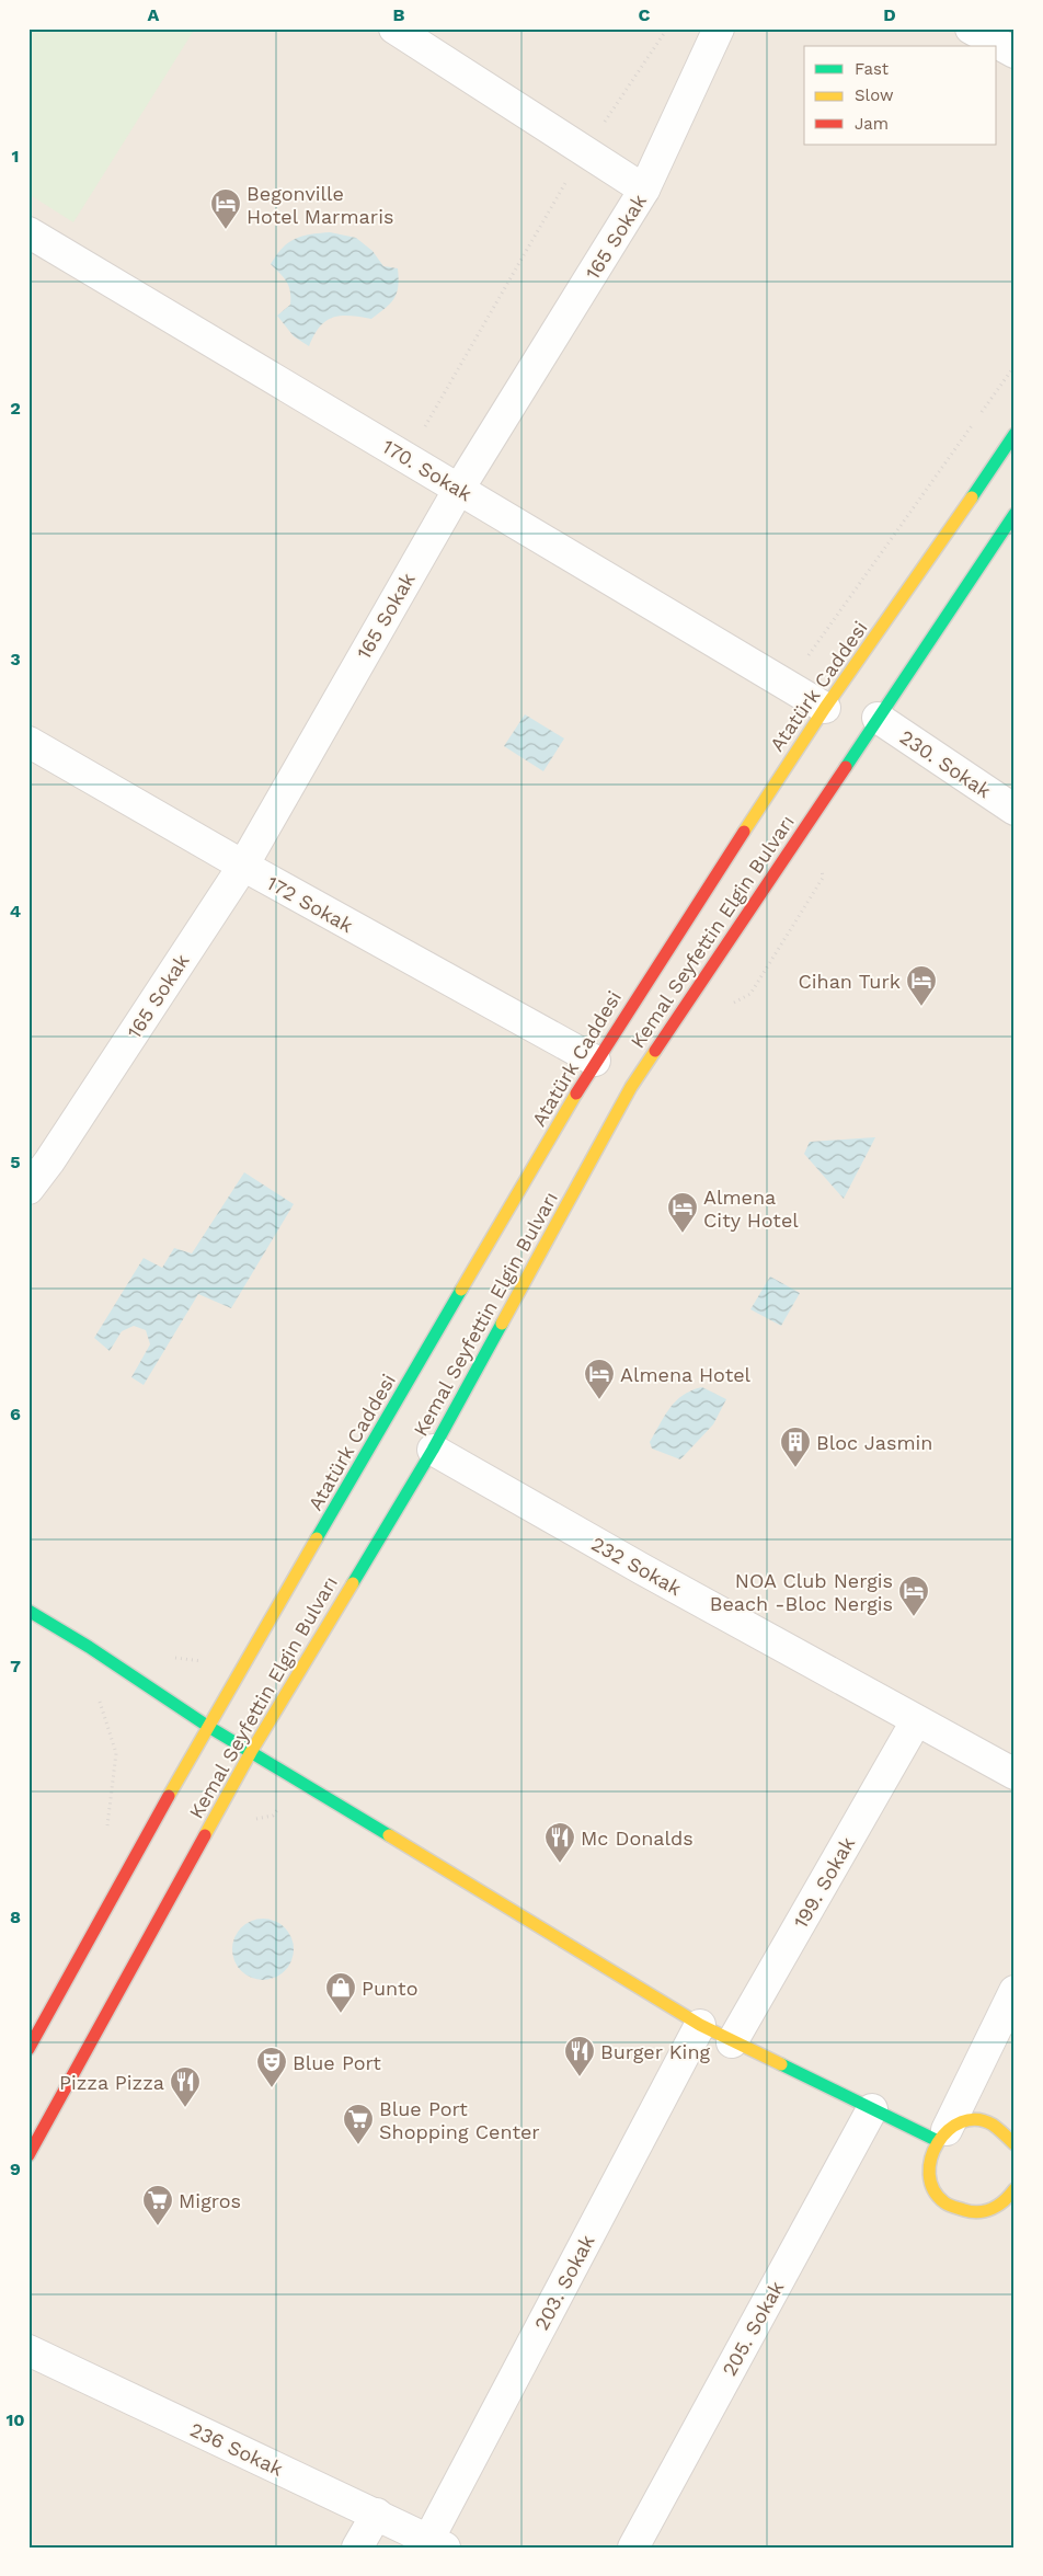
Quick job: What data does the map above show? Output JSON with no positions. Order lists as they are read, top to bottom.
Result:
{
  "streets": {
    "main road": ["Atatürk Caddesi", "Kemal Seyfettin Elgin Bulvarı"],
    "street": [
      "165 Sokak",
      "170. Sokak",
      "230. Sokak",
      "172 Sokak",
      "232 Sokak",
      "199. Sokak",
      "203. Sokak",
      "205. Sokak",
      "236 Sokak"
    ]
  },
  "crossings": [
    ["165 Sokak", "170. Sokak"],
    ["165 Sokak", "172 Sokak"],
    ["170. Sokak", "Atatürk Caddesi"],
    ["Atatürk Caddesi", "172 Sokak"],
    ["Atatürk Caddesi", "Kemal Seyfettin Elgin Bulvarı"],
    ["230. Sokak", "Kemal Seyfettin Elgin Bulvarı"],
    ["Kemal Seyfettin Elgin Bulvarı", "232 Sokak"],
    ["232 Sokak", "199. Sokak"],
    ["203. Sokak", "236 Sokak"]
  ],
  "places": {
    "hotel": [
      "Begonville Hotel Marmaris",
      "Cihan Turk",
      "Almena City Hotel",
      "Almena Hotel",
      "NOA Club Nergis Beach -Bloc Nergis"
    ],
    "building": ["Bloc Jasmin"],
    "restaurant": ["Mc Donalds", "Burger King", "Pizza Pizza"],
    "shop": ["Punto"],
    "theatre": ["Blue Port"],
    "supermarket": ["Blue Port Shopping Center", "Migros"]
  },
  "legend": ["Fast", "Slow", "Jam"],
  "grid": {
    "columns": [
      "A",
      "B",
      "C",
      "D"
    ],
    "rows": [
      "1",
      "2",
      "3",
      "4",
      "5",
      "6",
      "7",
      "8",
      "9",
      "10"
    ]
  }
}
